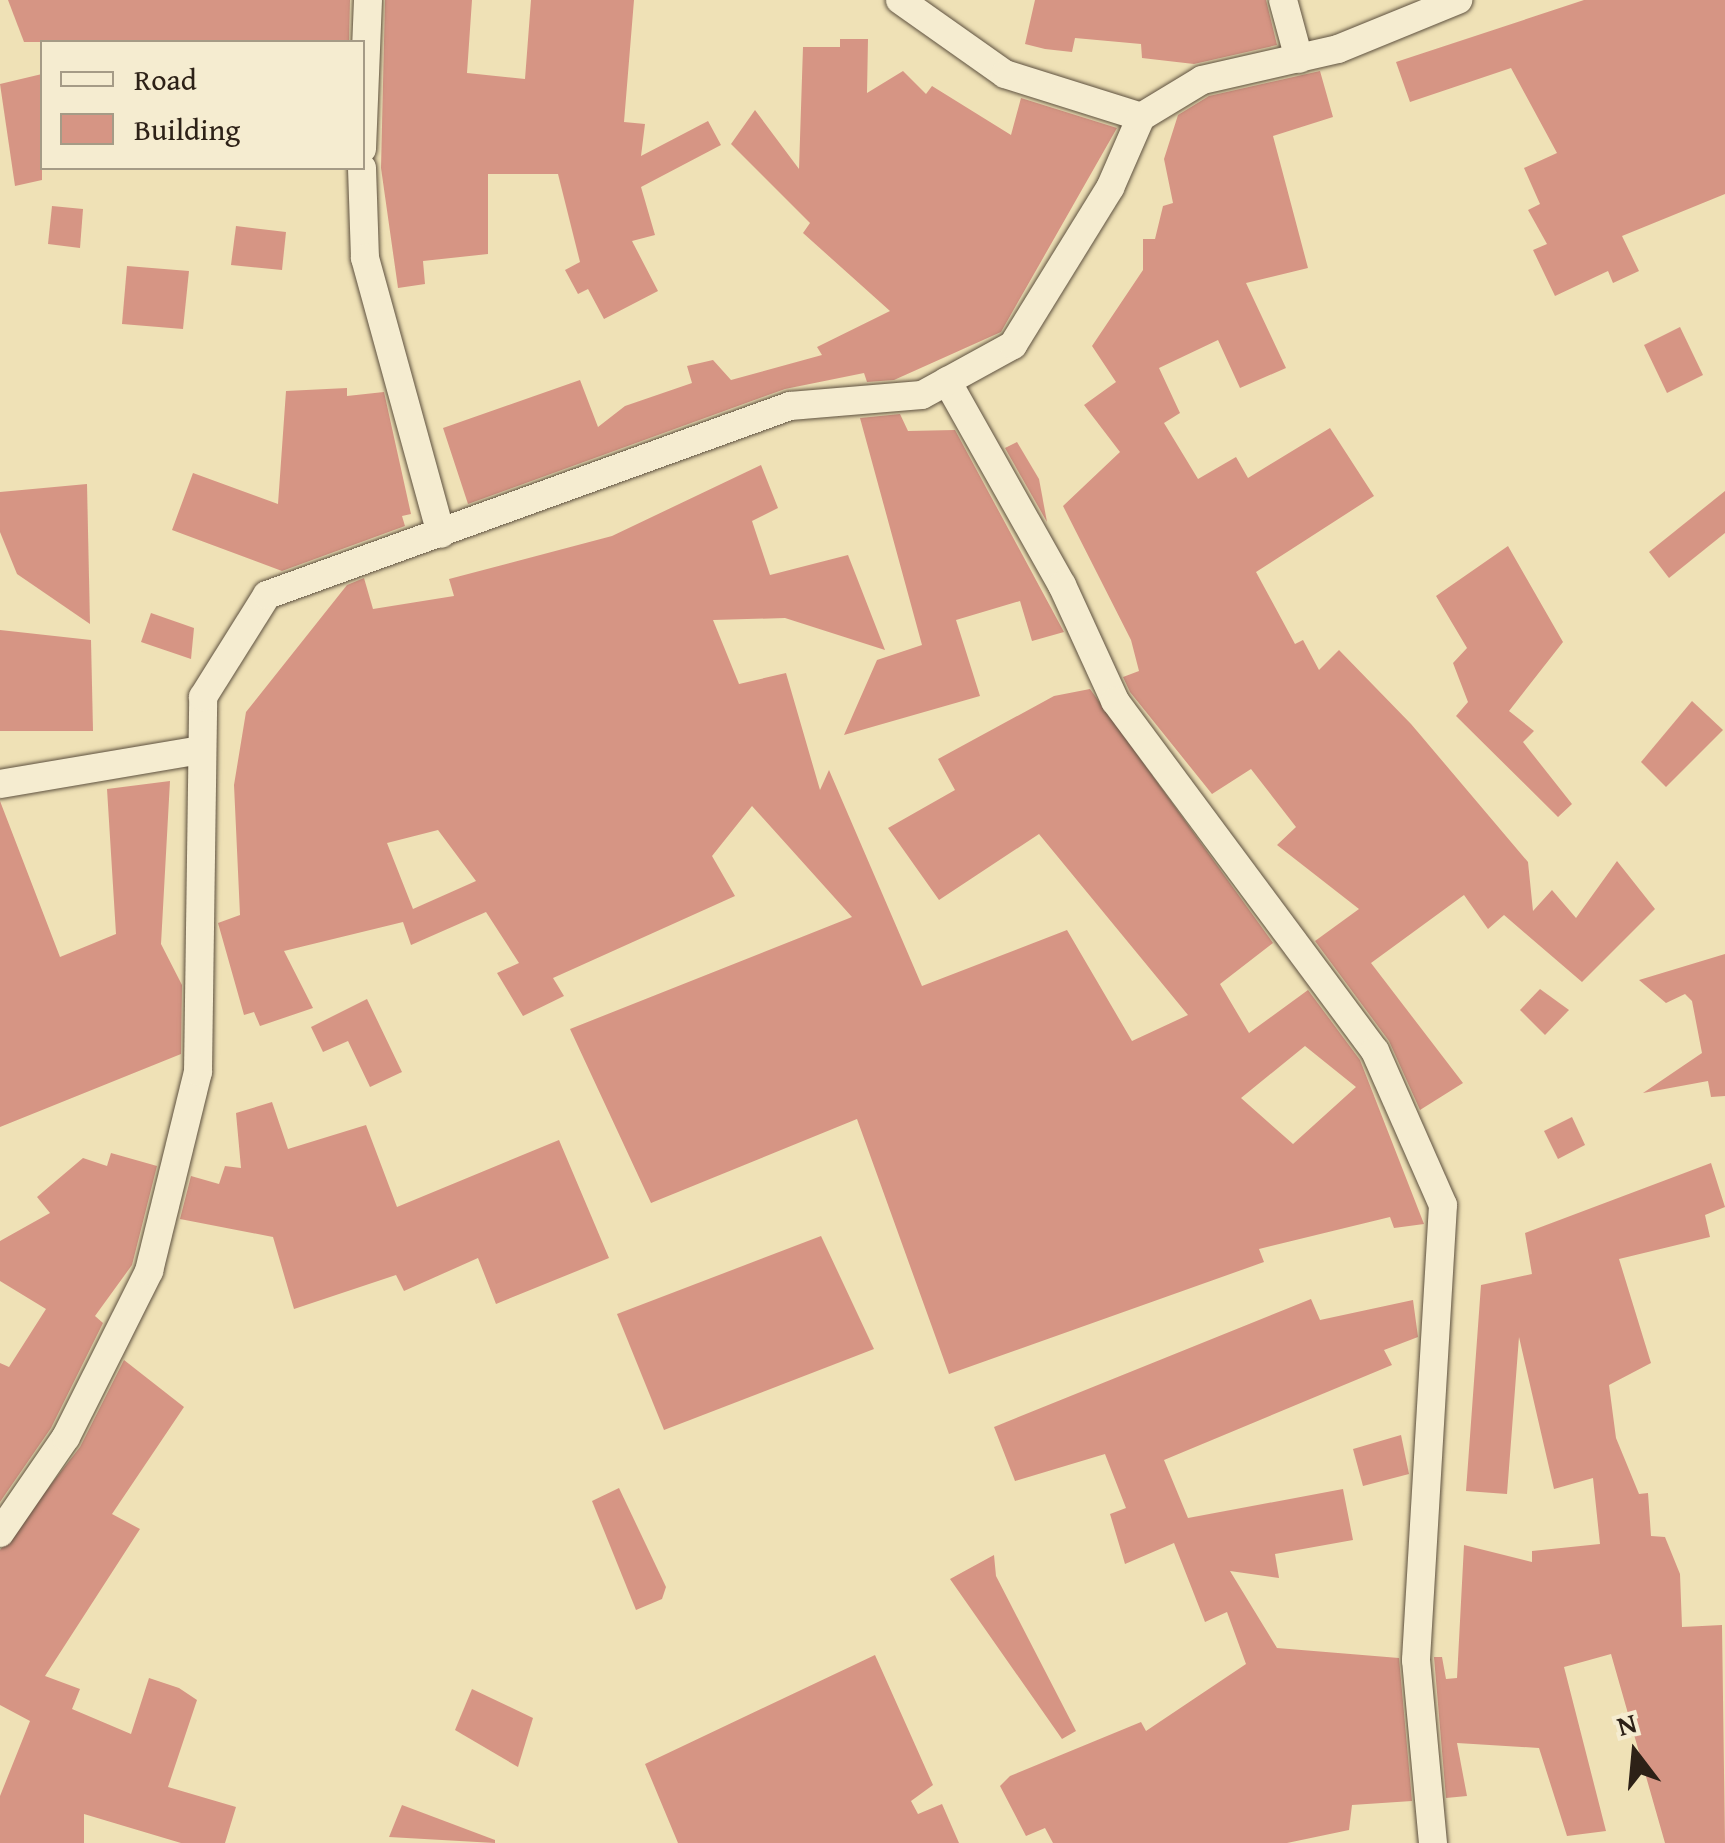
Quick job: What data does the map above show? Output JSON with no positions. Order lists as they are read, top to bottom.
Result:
{
  "legend": ["Road", "Building"],
  "north": "top"
}
